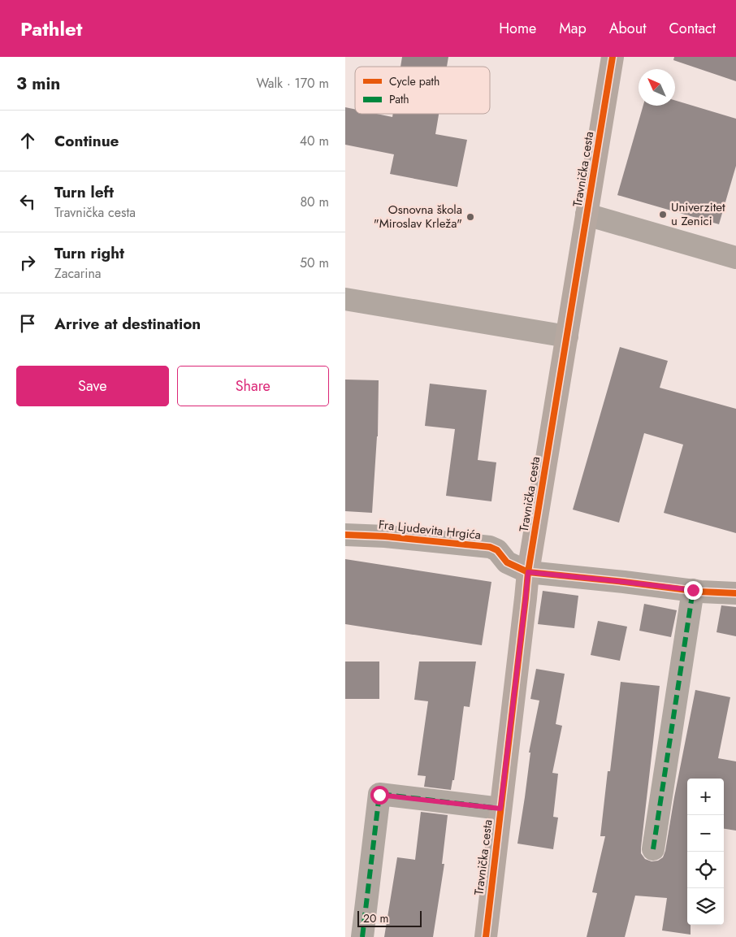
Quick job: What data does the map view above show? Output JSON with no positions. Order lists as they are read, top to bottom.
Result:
{
  "streets": {
    "main road": ["Travnička cesta"],
    "street": ["Fra Ljudevita Hrgića"]
  },
  "crossings": [
    ["Travnička cesta", "Fra Ljudevita Hrgića"]
  ],
  "places": ["Univerzitet u Zenici", "Osnovna škola \"Miroslav Krleža\""],
  "legend": ["Cycle path", "Path"],
  "scale_bar": "20 m",
  "north": "top left",
  "page": {
    "header": "Pathlet",
    "nav": [
      "Home",
      "Map",
      "About",
      "Contact"
    ],
    "heading": ["3 min", "Walk · 170 m"],
    "list": [
      ["Continue", "40 m"],
      ["Turn left", "Travnička cesta", "80 m"],
      ["Turn right", "Zacarina", "50 m"],
      "Arrive at destination"
    ],
    "buttons": ["Save", "Share"],
    "map_buttons": ["+", "−"],
    "scale": "20 m"
  }
}
